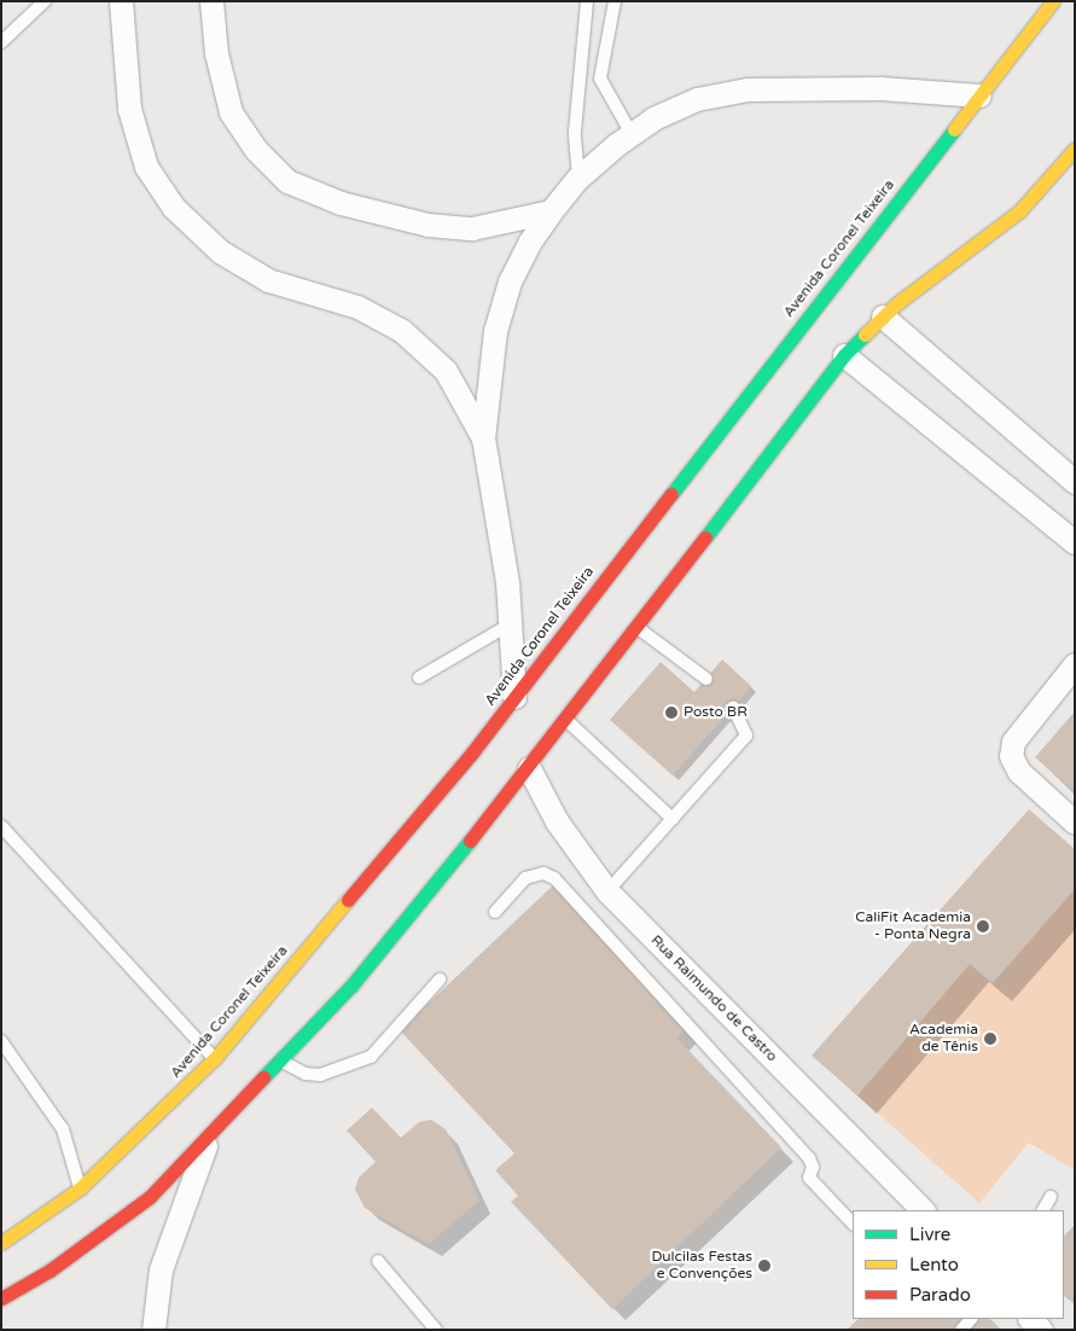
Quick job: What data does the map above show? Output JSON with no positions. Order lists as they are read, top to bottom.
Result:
{
  "streets": {
    "highway": ["Avenida Coronel Teixeira"],
    "street": ["Rua Raimundo de Castro"]
  },
  "places": [
    "Posto BR",
    "CaliFit Academia - Ponta Negra",
    "Academia de Tênis",
    "Dulcilas Festas e Convenções"
  ],
  "legend": ["Livre", "Lento", "Parado"]
}
